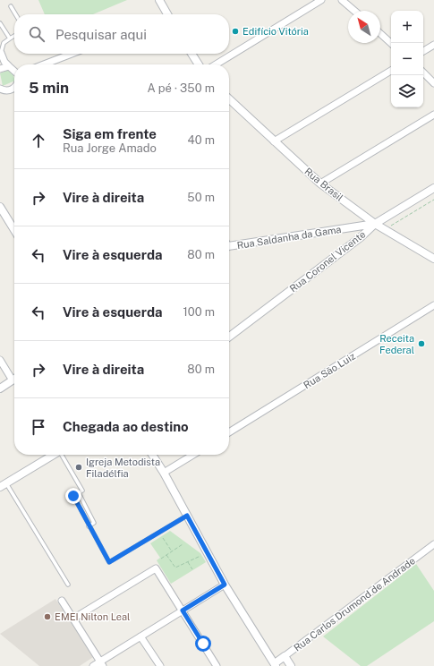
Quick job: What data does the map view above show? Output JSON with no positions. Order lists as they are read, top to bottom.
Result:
{
  "streets": {
    "street": [
      "Rua Brasil",
      "Rua Saldanha da Gama",
      "Rua Coronel Vicente",
      "Rua São Luiz",
      "Rua Carlos Drumond de Andrade"
    ]
  },
  "crossings": [
    ["Rua Brasil", "Rua Saldanha da Gama"],
    ["Rua Brasil", "Rua Coronel Vicente"],
    ["Rua Saldanha da Gama", "Rua Coronel Vicente"]
  ],
  "places": [
    "Edifício Vitória",
    "Receita Federal",
    "Igreja Metodista Filadélfia",
    "EMEI Nilton Leal"
  ],
  "north": "top left",
  "page": {
    "map_buttons": ["+", "−"],
    "search": "Pesquisar aqui",
    "heading": ["5 min", "A pé · 350 m"],
    "list": [
      ["Siga em frente", "Rua Jorge Amado", "40 m"],
      ["Vire à direita", "50 m"],
      ["Vire à esquerda", "80 m"],
      ["Vire à esquerda", "100 m"],
      ["Vire à direita", "80 m"],
      "Chegada ao destino"
    ]
  }
}
